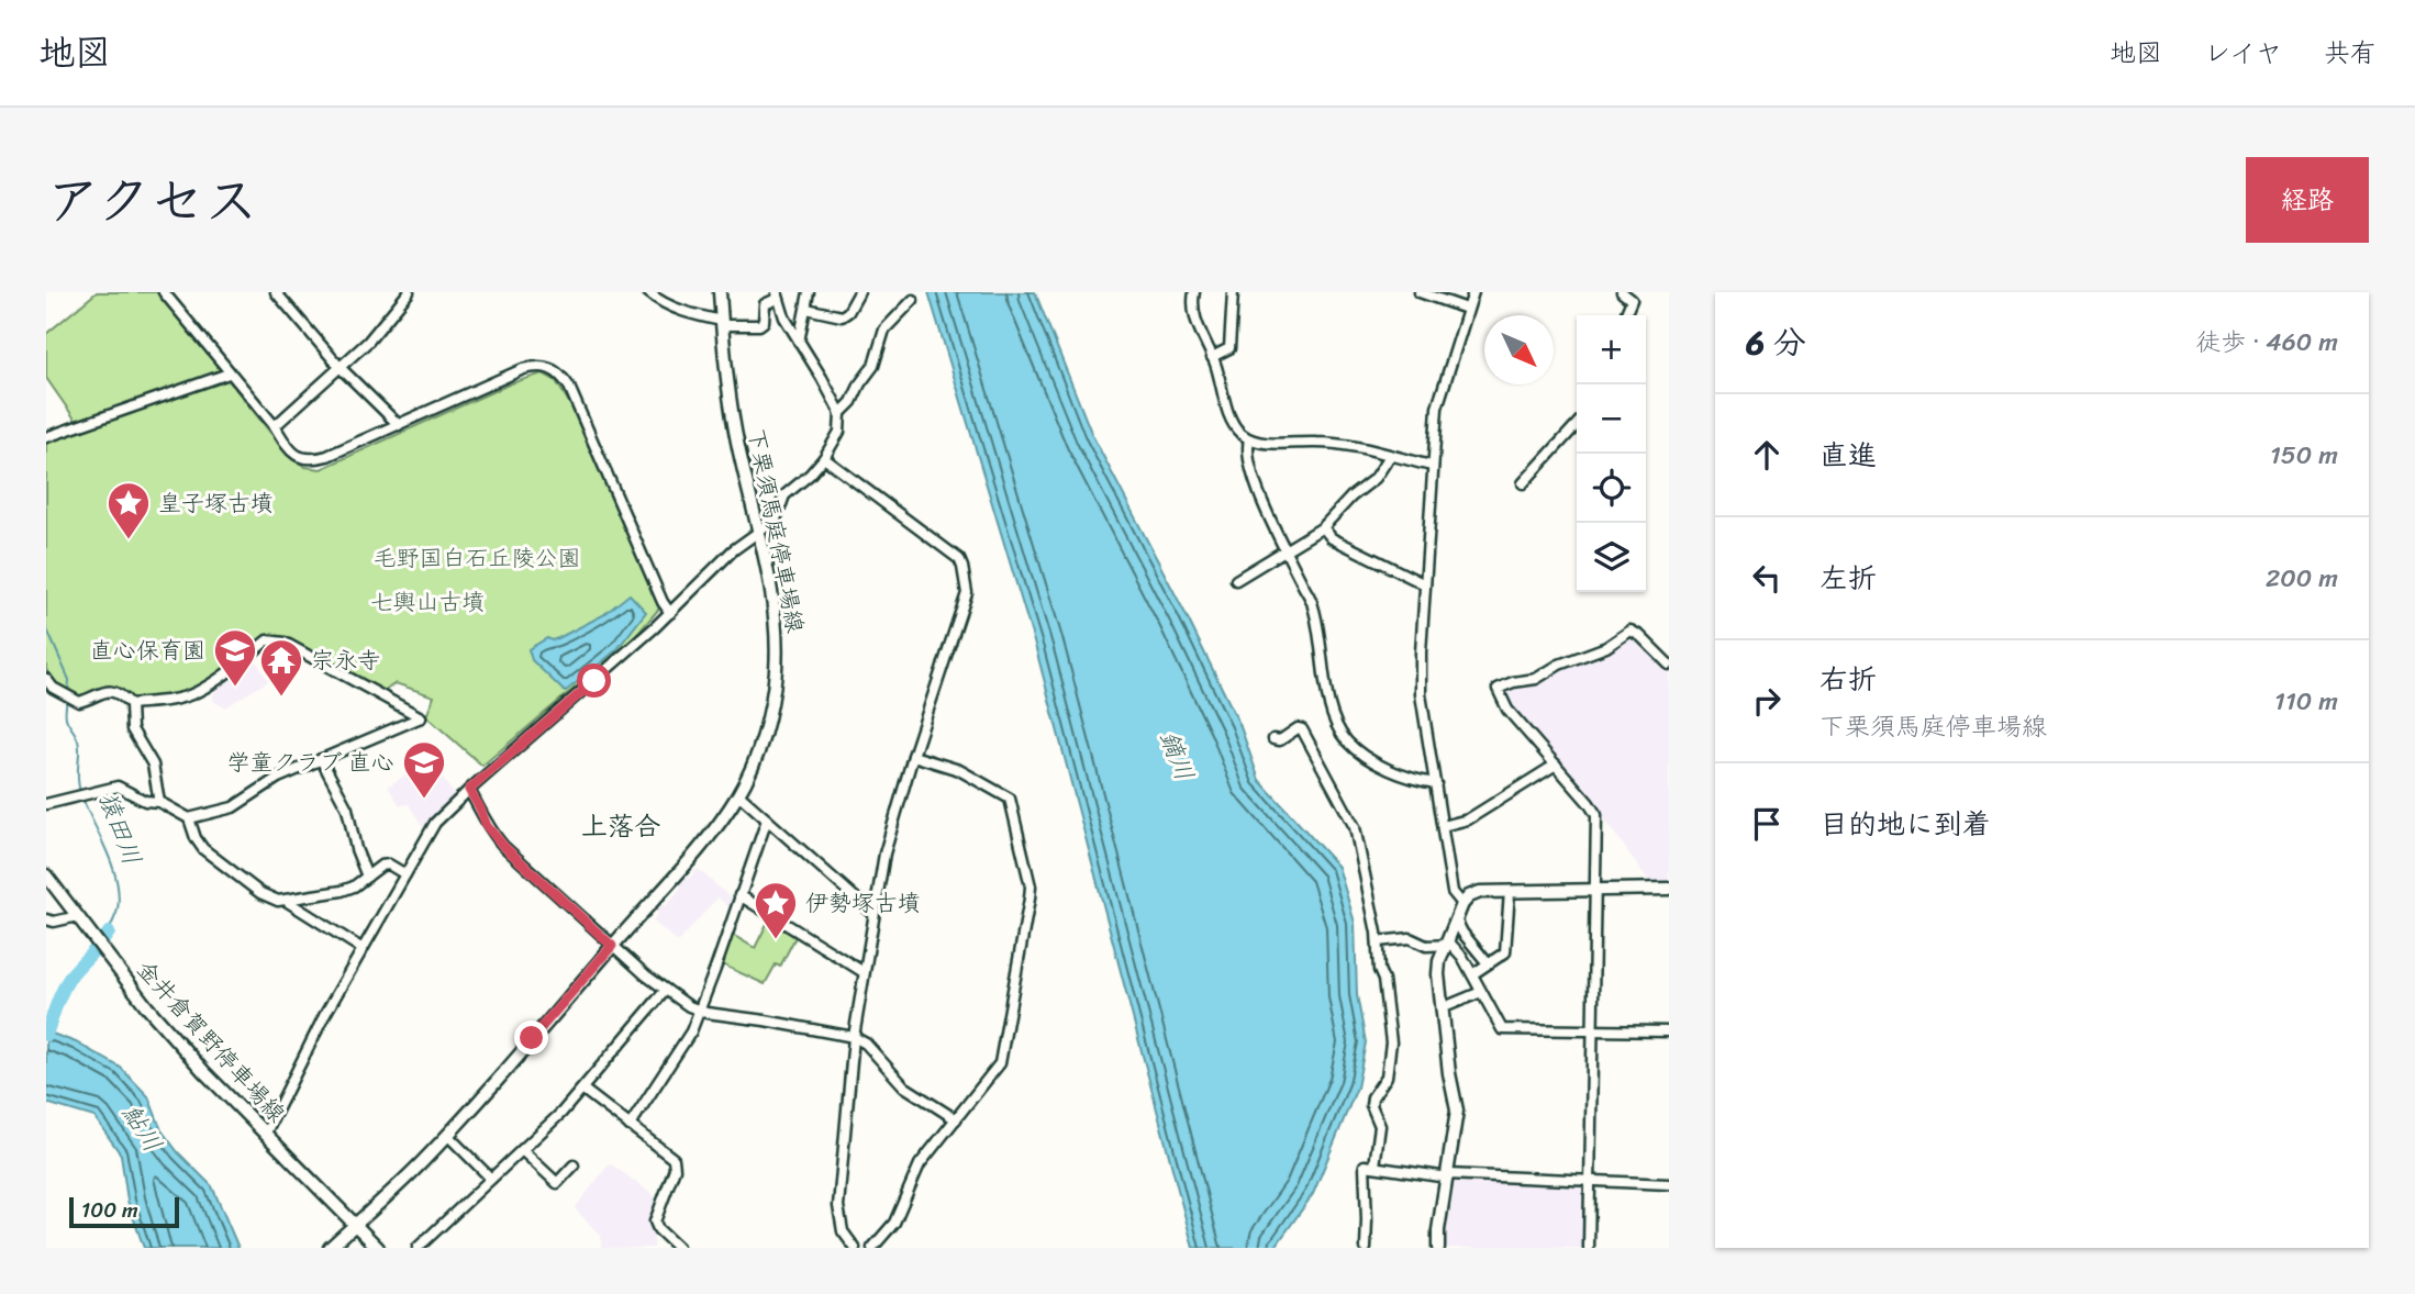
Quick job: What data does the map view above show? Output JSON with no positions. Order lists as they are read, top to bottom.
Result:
{
  "streets": {
    "main road": ["下栗須馬庭停車場線", "金井倉賀野停車場線"]
  },
  "crossings": [
    ["下栗須馬庭停車場線", "金井倉賀野停車場線"]
  ],
  "districts": ["上落合"],
  "water": ["鏑川", "猿田川", "鮎川"],
  "parks": ["毛野国白石丘陵公園", "七輿山古墳"],
  "places": {
    "place": ["皇子塚古墳", "伊勢塚古墳"],
    "school or university": ["直心保育園", "学童クラブ 直心"],
    "temple": ["宗永寺"]
  },
  "scale_bar": "100 m",
  "north": "bottom right",
  "page": {
    "header": "地図",
    "nav": ["地図", "レイヤ", "共有"],
    "title": "アクセス",
    "buttons": "経路",
    "heading": ["6 分", "徒歩 · 460 m"],
    "map_buttons": ["+", "−"],
    "list": [
      ["直進", "150 m"],
      ["左折", "200 m"],
      ["右折", "下栗須馬庭停車場線", "110 m"],
      "目的地に到着"
    ],
    "scale": "100 m"
  }
}
